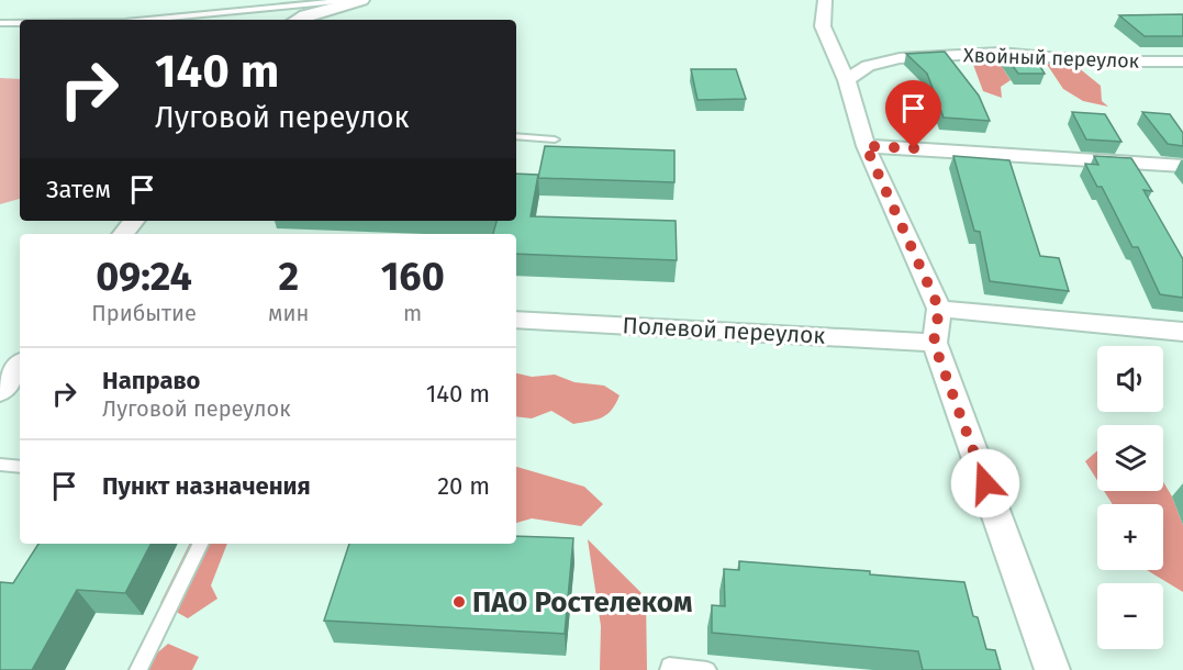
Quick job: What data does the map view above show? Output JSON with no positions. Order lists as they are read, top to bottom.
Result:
{
  "streets": {
    "street": ["Хвойный переулок", "Полевой переулок"]
  },
  "places": ["ПАО Ростелеком"],
  "page": {
    "turn": ["140 m", "Луговой переулок"],
    "then": "Затем",
    "eta": [
      "09:24",
      "Прибытие",
      "2",
      "мин",
      "160",
      "m"
    ],
    "map_buttons": ["+", "−"],
    "list": [
      {
        "name": "Направо",
        "note": "Луговой переулок",
        "value": "140 m"
      },
      {
        "name": "Пункт назначения",
        "value": "20 m"
      }
    ]
  }
}
